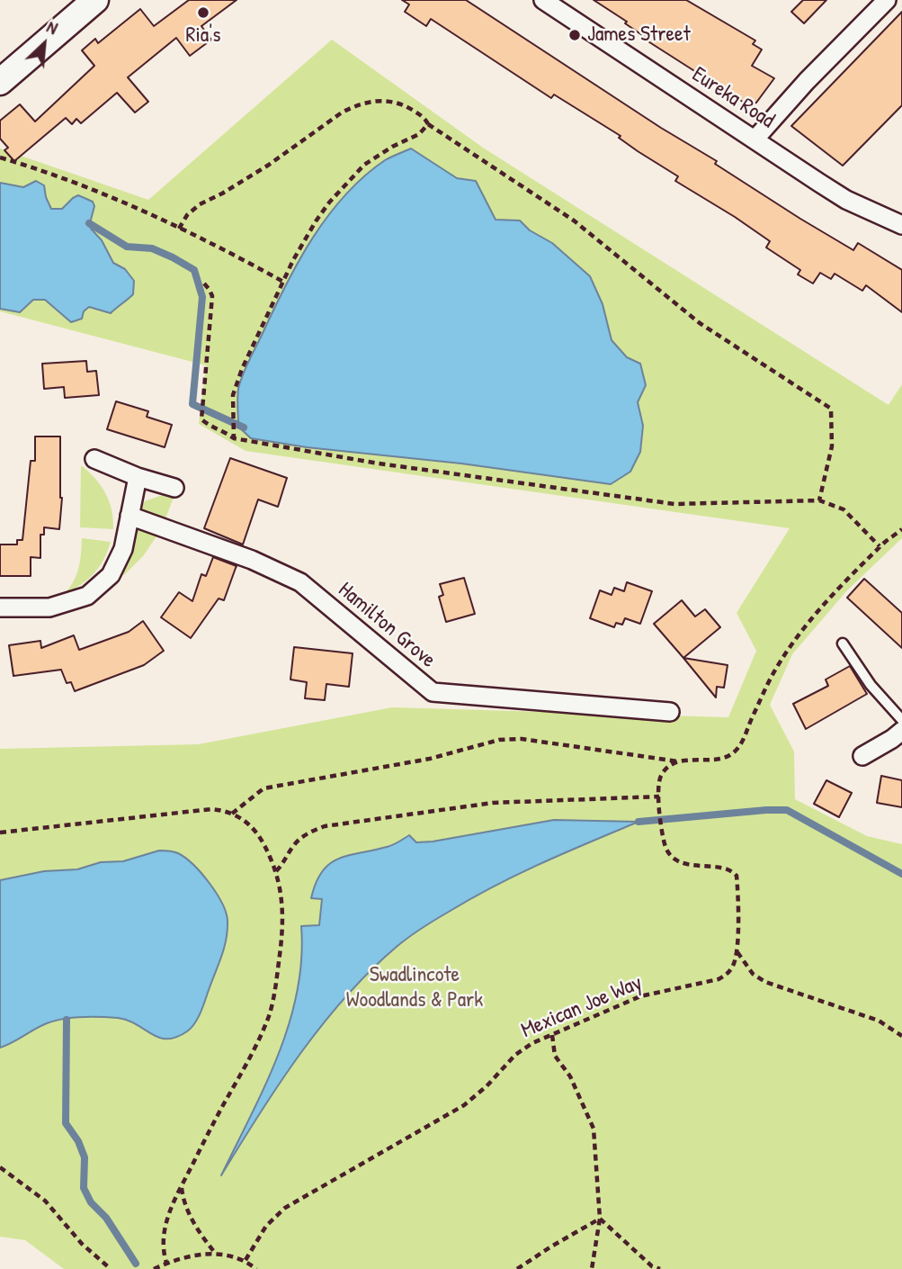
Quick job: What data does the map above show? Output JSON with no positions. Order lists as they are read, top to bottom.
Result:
{
  "streets": {
    "street": ["Eureka Road", "Hamilton Grove"],
    "path": ["Mexican Joe Way"]
  },
  "parks": ["Swadlincote Woodlands & Park"],
  "places": ["Ria's", "James Street"],
  "north": "top right"
}
